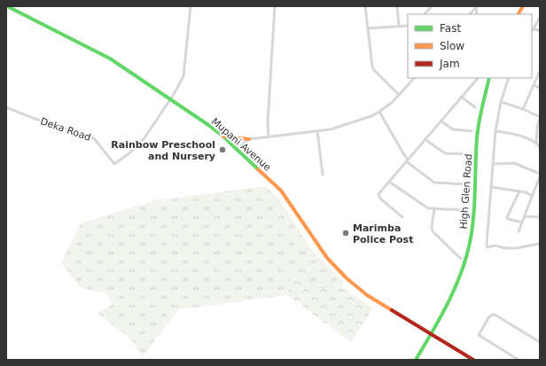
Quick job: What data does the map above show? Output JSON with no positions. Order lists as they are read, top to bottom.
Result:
{
  "streets": {
    "street": ["Deka Road", "Mupani Avenue", "High Glen Road"]
  },
  "crossings": [
    ["Deka Road", "Mupani Avenue"],
    ["Mupani Avenue", "High Glen Road"]
  ],
  "places": ["Rainbow Preschool and Nursery", "Marimba Police Post"],
  "legend": ["Fast", "Slow", "Jam"]
}
